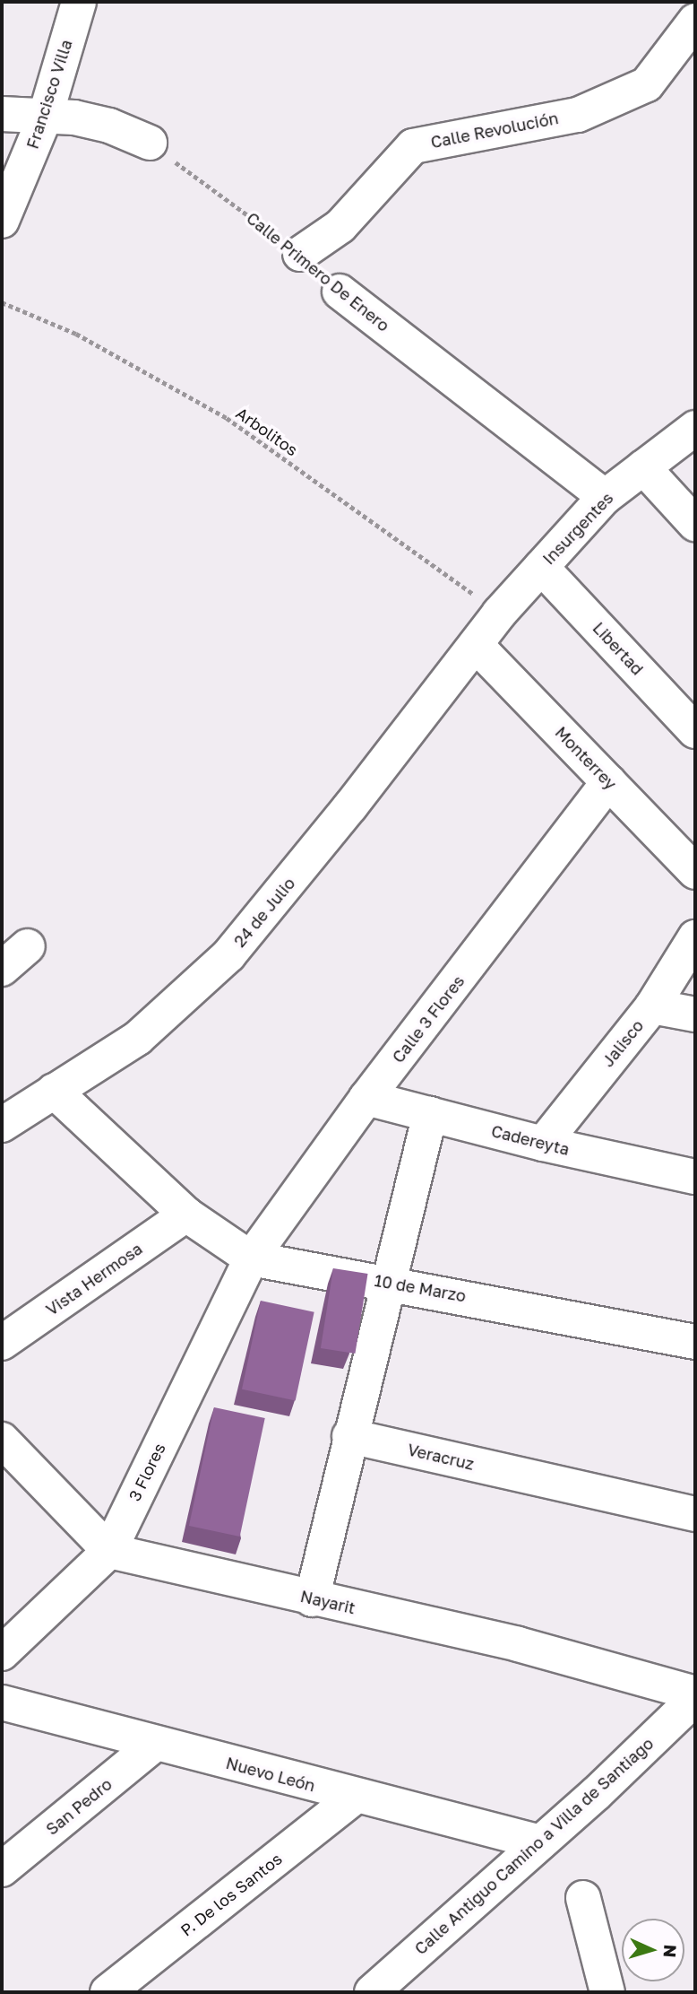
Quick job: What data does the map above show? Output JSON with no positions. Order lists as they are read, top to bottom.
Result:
{
  "streets": {
    "street": [
      "Francisco Villa",
      "Calle Revolución",
      "Calle Primero De Enero",
      "Insurgentes",
      "Libertad",
      "Monterrey",
      "24 de Julio",
      "Calle 3 Flores",
      "Jalisco",
      "Cadereyta",
      "Vista Hermosa",
      "10 de Marzo",
      "Veracruz",
      "3 Flores",
      "Nayarit",
      "Nuevo León",
      "San Pedro",
      "Calle Antiguo Camino a Villa de Santiago",
      "P. De los Santos"
    ],
    "path": ["Arbolitos"]
  },
  "crossings": [
    ["Calle Revolución", "Calle Primero De Enero"],
    ["Calle Primero De Enero", "Insurgentes"],
    ["Arbolitos", "Insurgentes"],
    ["Insurgentes", "Libertad"],
    ["Insurgentes", "Monterrey"],
    ["Insurgentes", "24 de Julio"],
    ["Monterrey", "24 de Julio"],
    ["Monterrey", "Calle 3 Flores"],
    ["24 de Julio", "10 de Marzo"],
    ["Calle 3 Flores", "Cadereyta"],
    ["Calle 3 Flores", "10 de Marzo"],
    ["Calle 3 Flores", "3 Flores"],
    ["Jalisco", "Cadereyta"],
    ["Vista Hermosa", "10 de Marzo"],
    ["10 de Marzo", "3 Flores"],
    ["3 Flores", "Nayarit"],
    ["Nayarit", "Calle Antiguo Camino a Villa de Santiago"],
    ["Nuevo León", "San Pedro"],
    ["Nuevo León", "Calle Antiguo Camino a Villa de Santiago"],
    ["Nuevo León", "P. De los Santos"]
  ],
  "north": "right"
}
